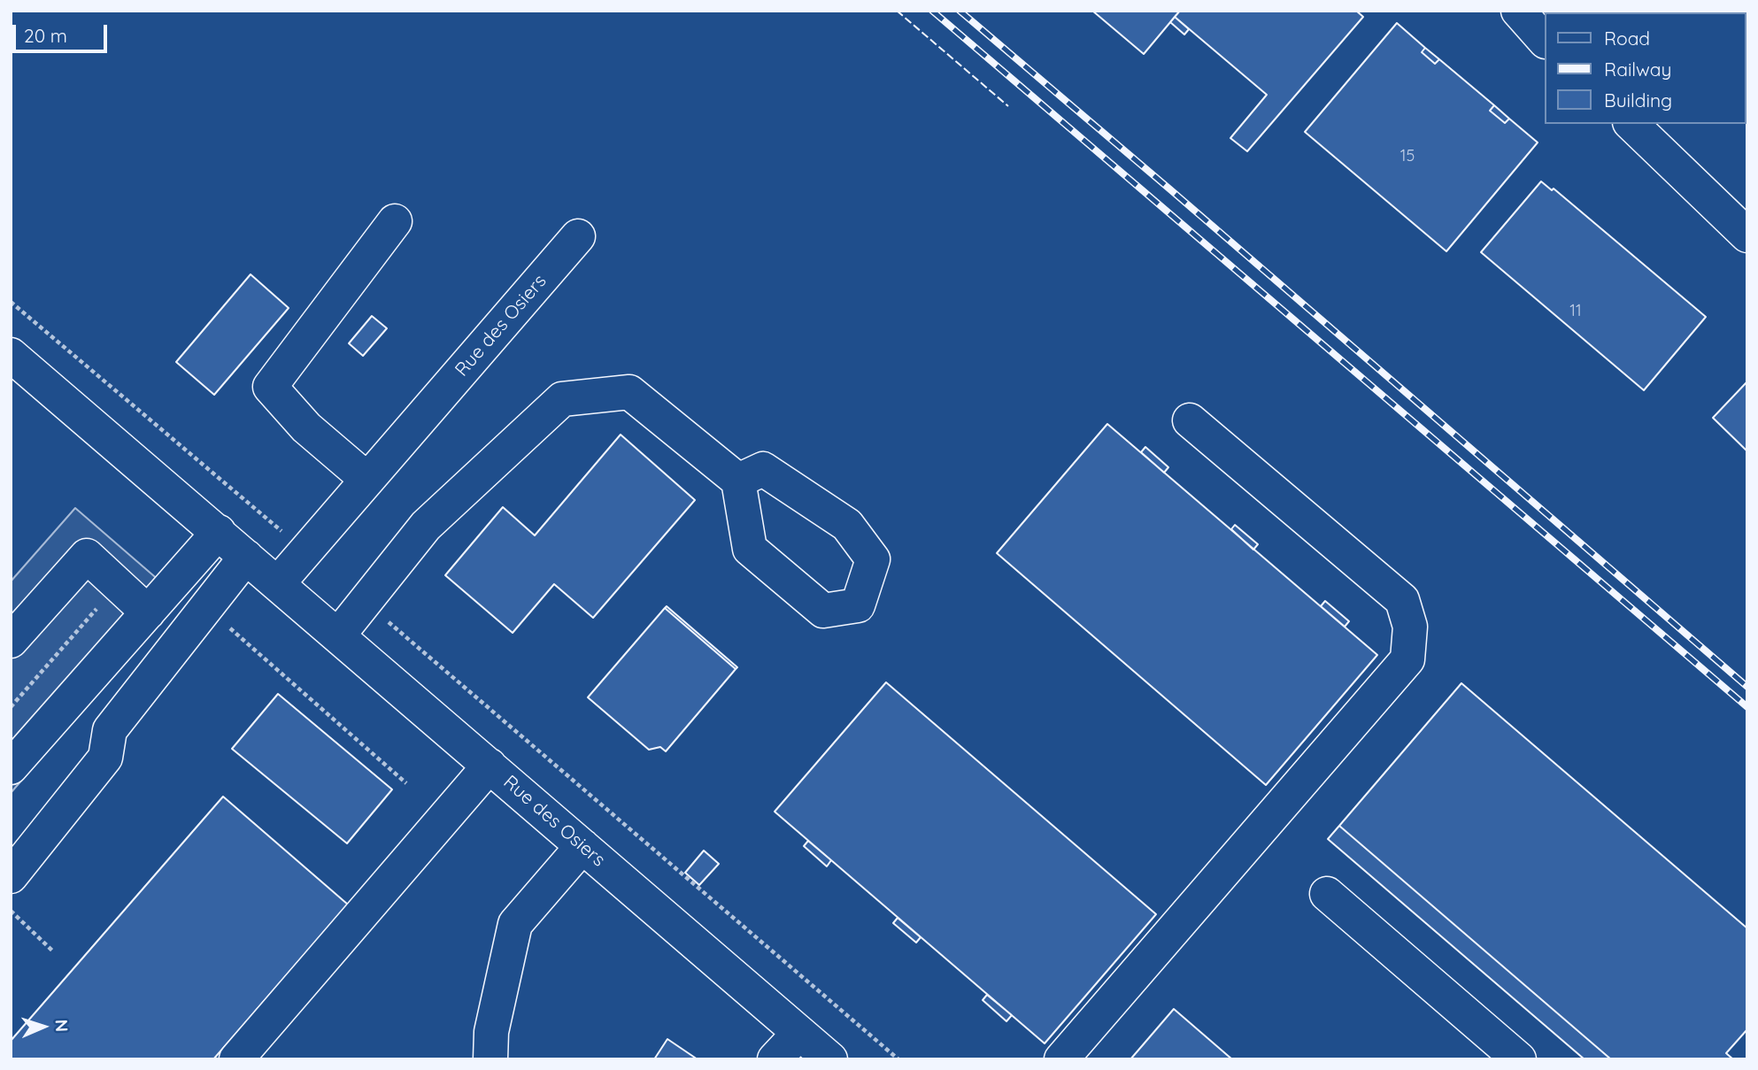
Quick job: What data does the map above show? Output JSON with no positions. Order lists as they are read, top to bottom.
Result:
{
  "streets": {
    "street": ["Rue des Osiers"]
  },
  "house_numbers": ["15", "11"],
  "legend": ["Road", "Railway", "Building"],
  "scale_bar": "20 m",
  "north": "right"
}
